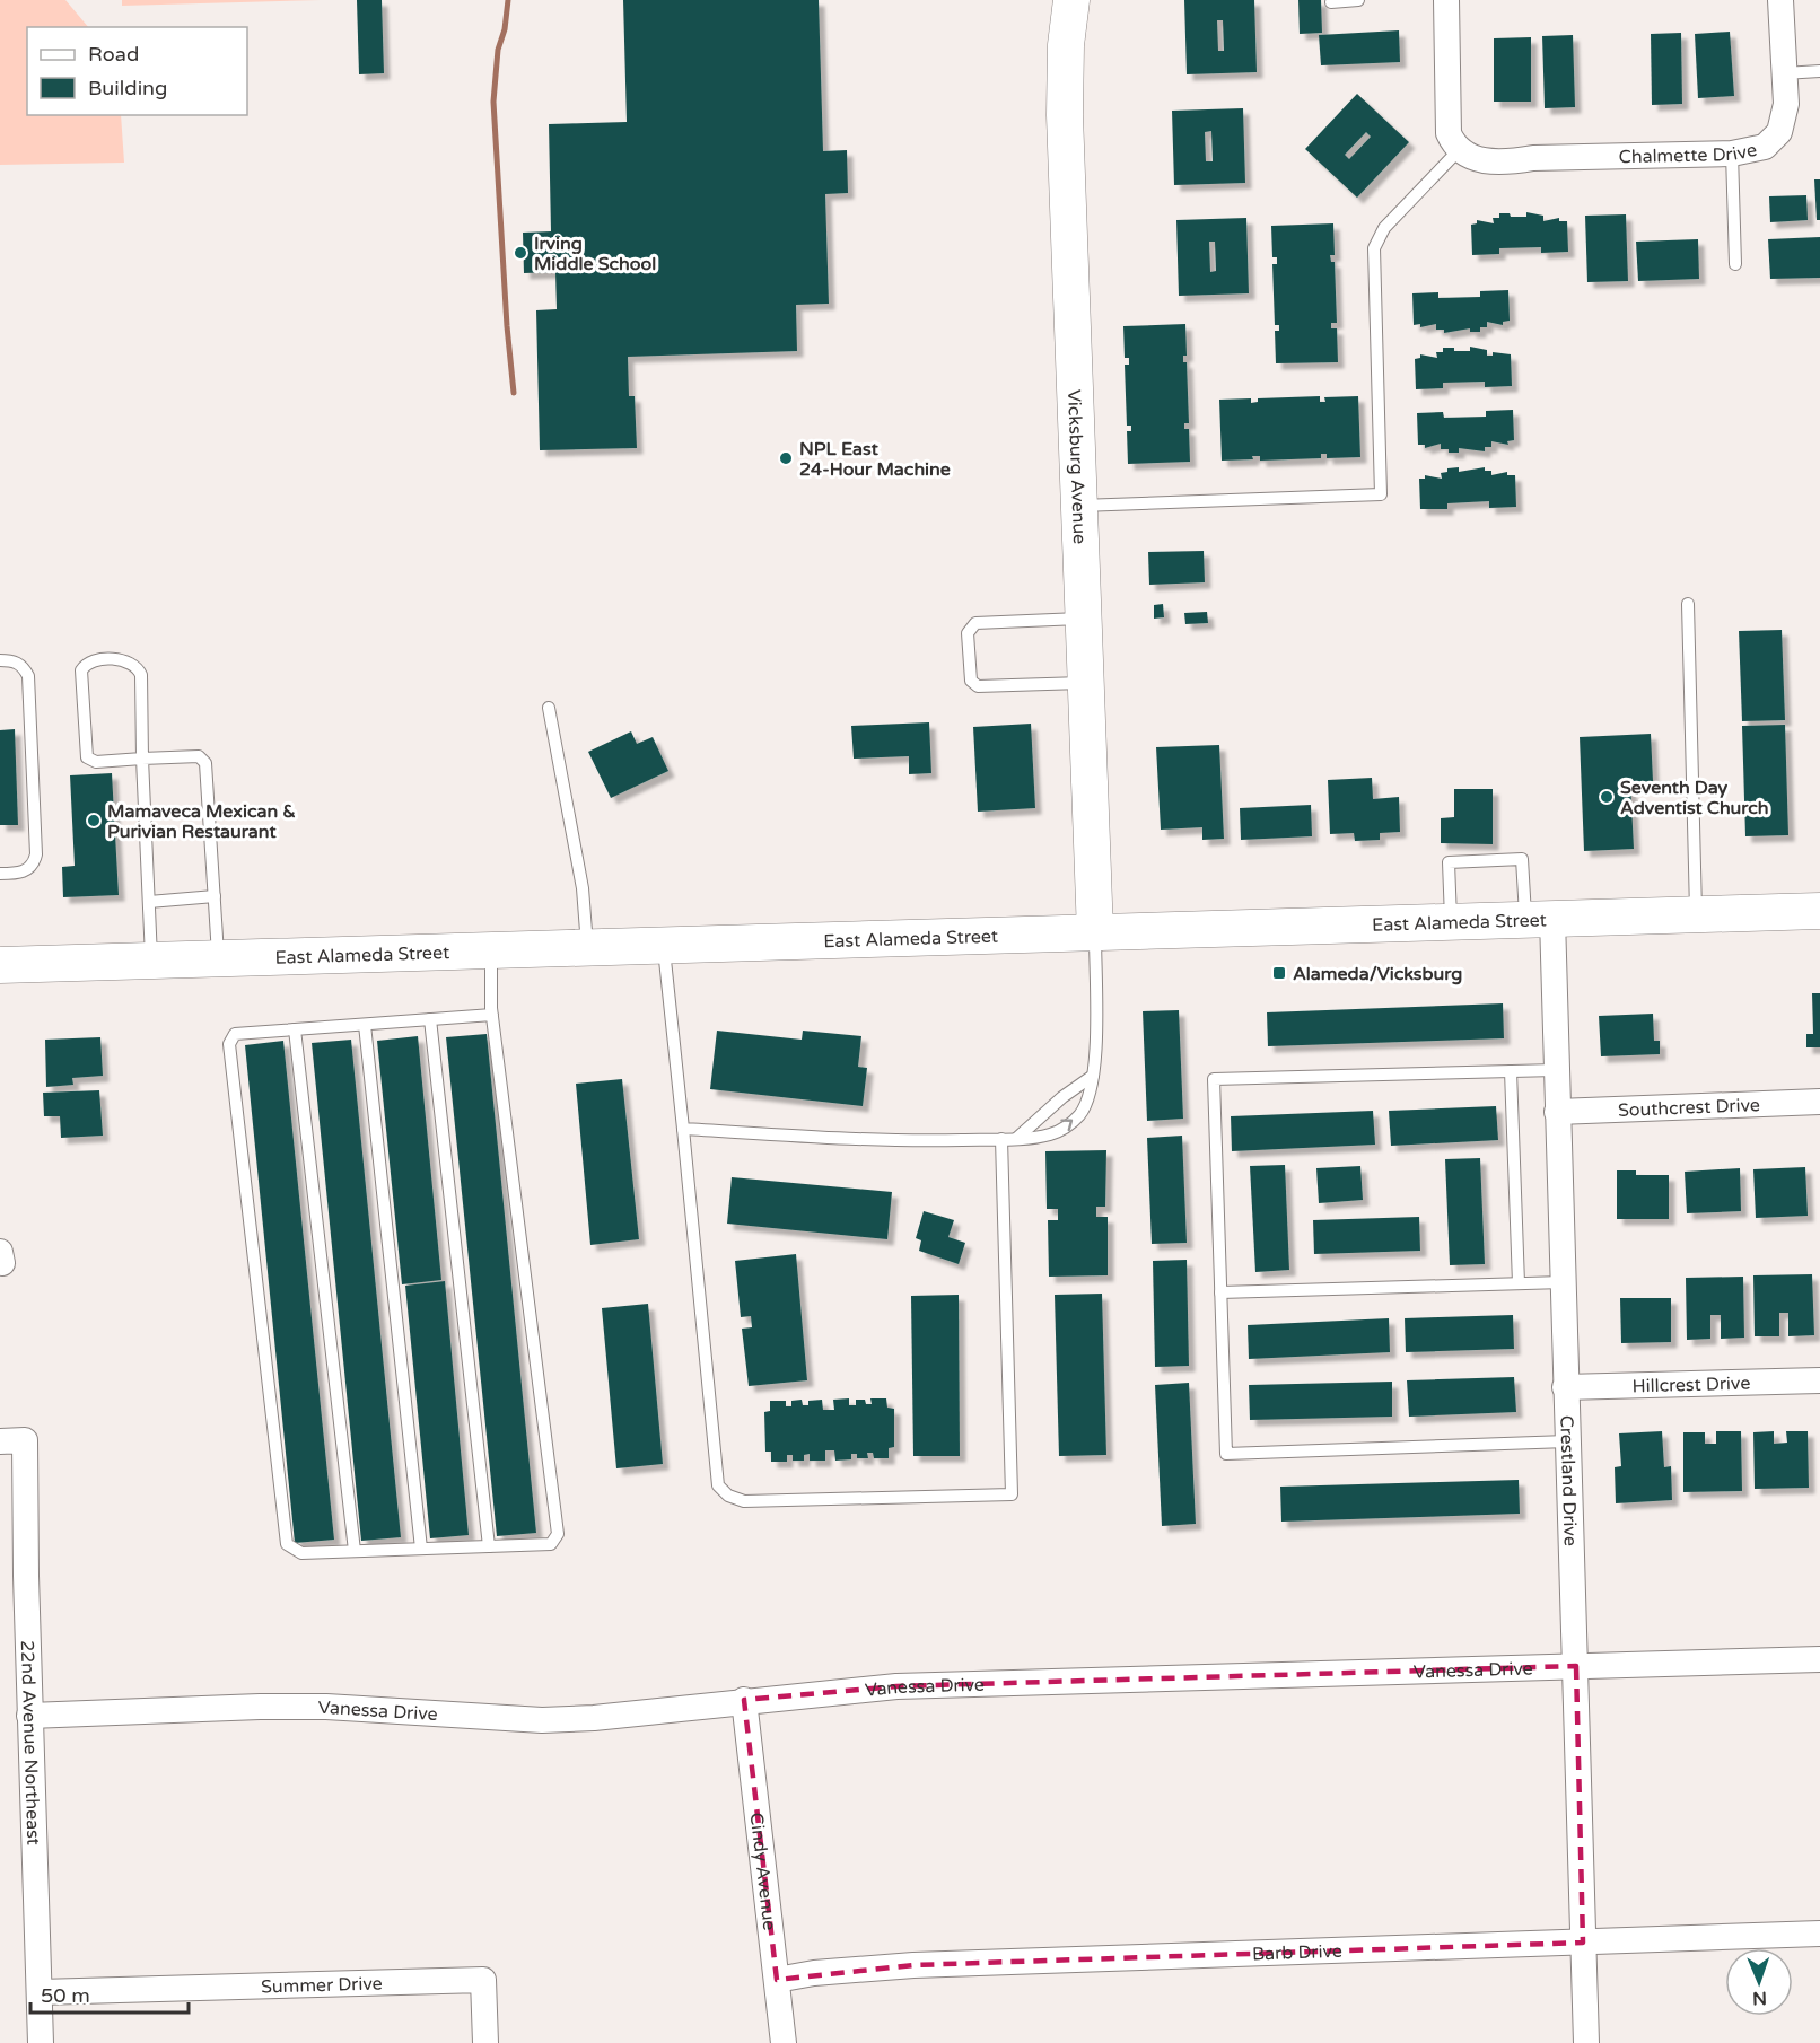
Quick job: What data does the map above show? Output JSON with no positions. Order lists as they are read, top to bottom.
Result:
{
  "streets": {
    "street": [
      "Chalmette Drive",
      "Vicksburg Avenue",
      "East Alameda Street",
      "Southcrest Drive",
      "Hillcrest Drive",
      "Crestland Drive",
      "Vanessa Drive",
      "22nd Avenue Northeast",
      "Cindy Avenue",
      "Barb Drive",
      "Summer Drive"
    ]
  },
  "crossings": [
    ["Vicksburg Avenue", "East Alameda Street"],
    ["East Alameda Street", "Crestland Drive"],
    ["Southcrest Drive", "Crestland Drive"],
    ["Hillcrest Drive", "Crestland Drive"],
    ["Crestland Drive", "Vanessa Drive"],
    ["Crestland Drive", "Barb Drive"],
    ["Vanessa Drive", "22nd Avenue Northeast"],
    ["Vanessa Drive", "Cindy Avenue"],
    ["22nd Avenue Northeast", "Summer Drive"],
    ["Cindy Avenue", "Barb Drive"]
  ],
  "places": {
    "other": [
      "Irving Middle School",
      "NPL East 24-Hour Machine",
      "Seventh Day Adventist Church",
      "Mamaveca Mexican & Purivian Restaurant"
    ],
    "transit": ["Alameda/Vicksburg"]
  },
  "legend": ["Road", "Building"],
  "scale_bar": "50 m",
  "north": "bottom"
}
